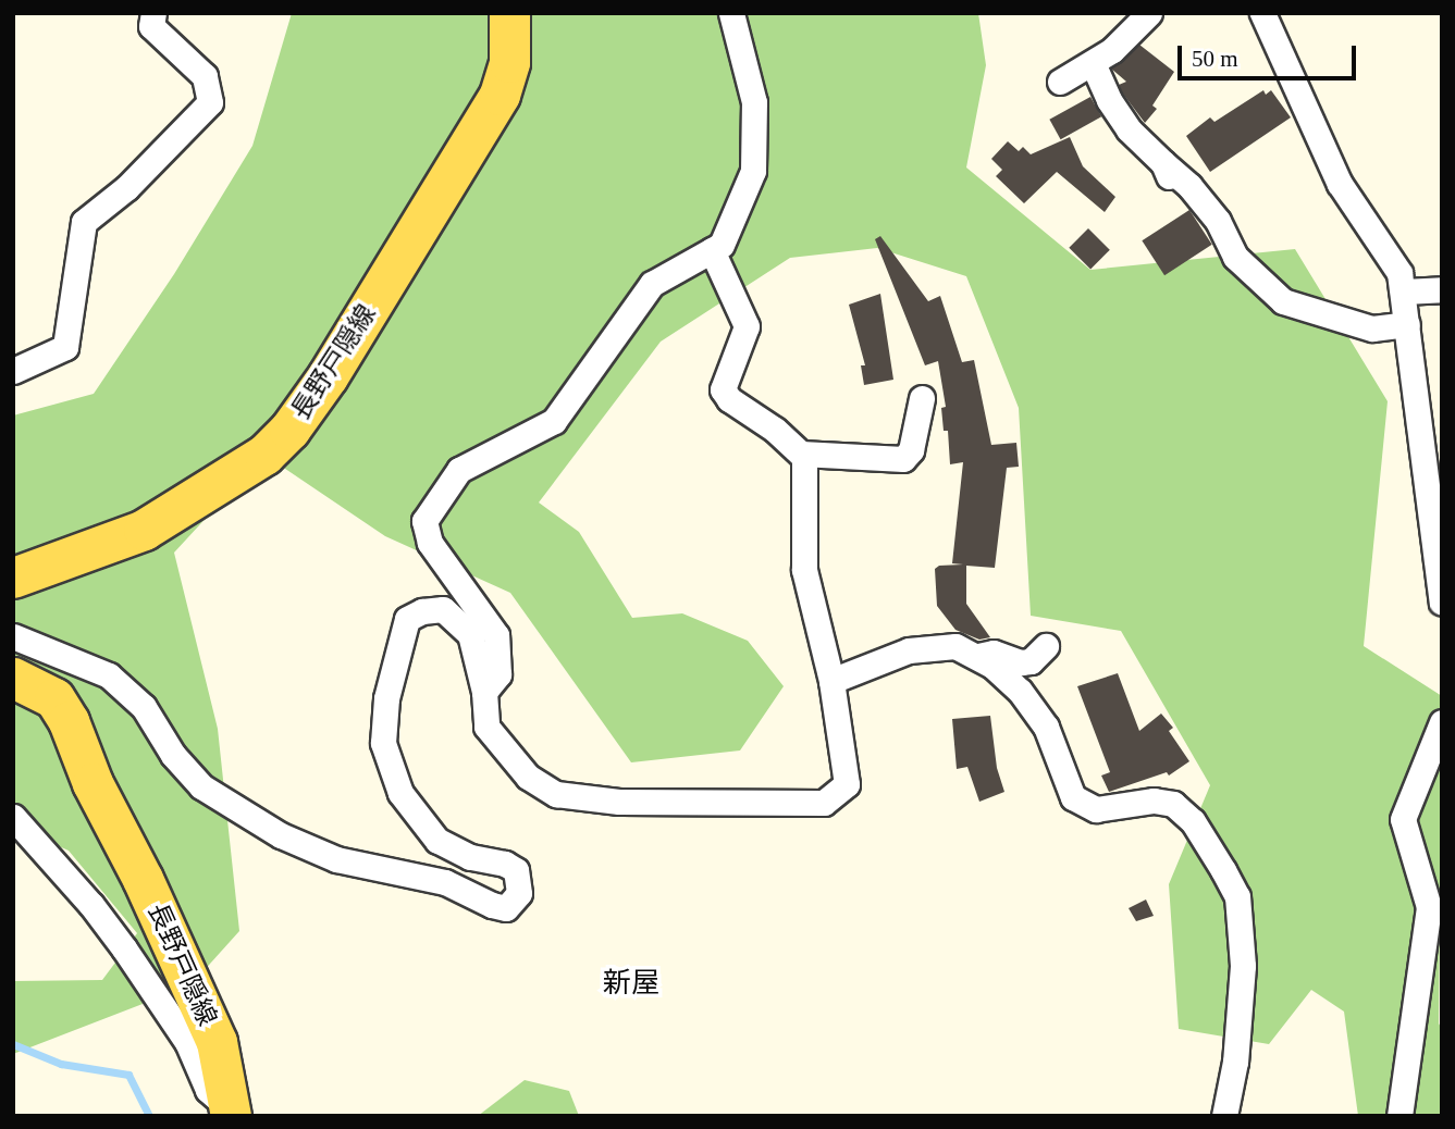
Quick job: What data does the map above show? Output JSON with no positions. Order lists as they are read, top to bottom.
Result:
{
  "streets": {
    "main road": ["長野戸隠線"]
  },
  "districts": ["新屋"],
  "scale_bar": "50 m"
}
